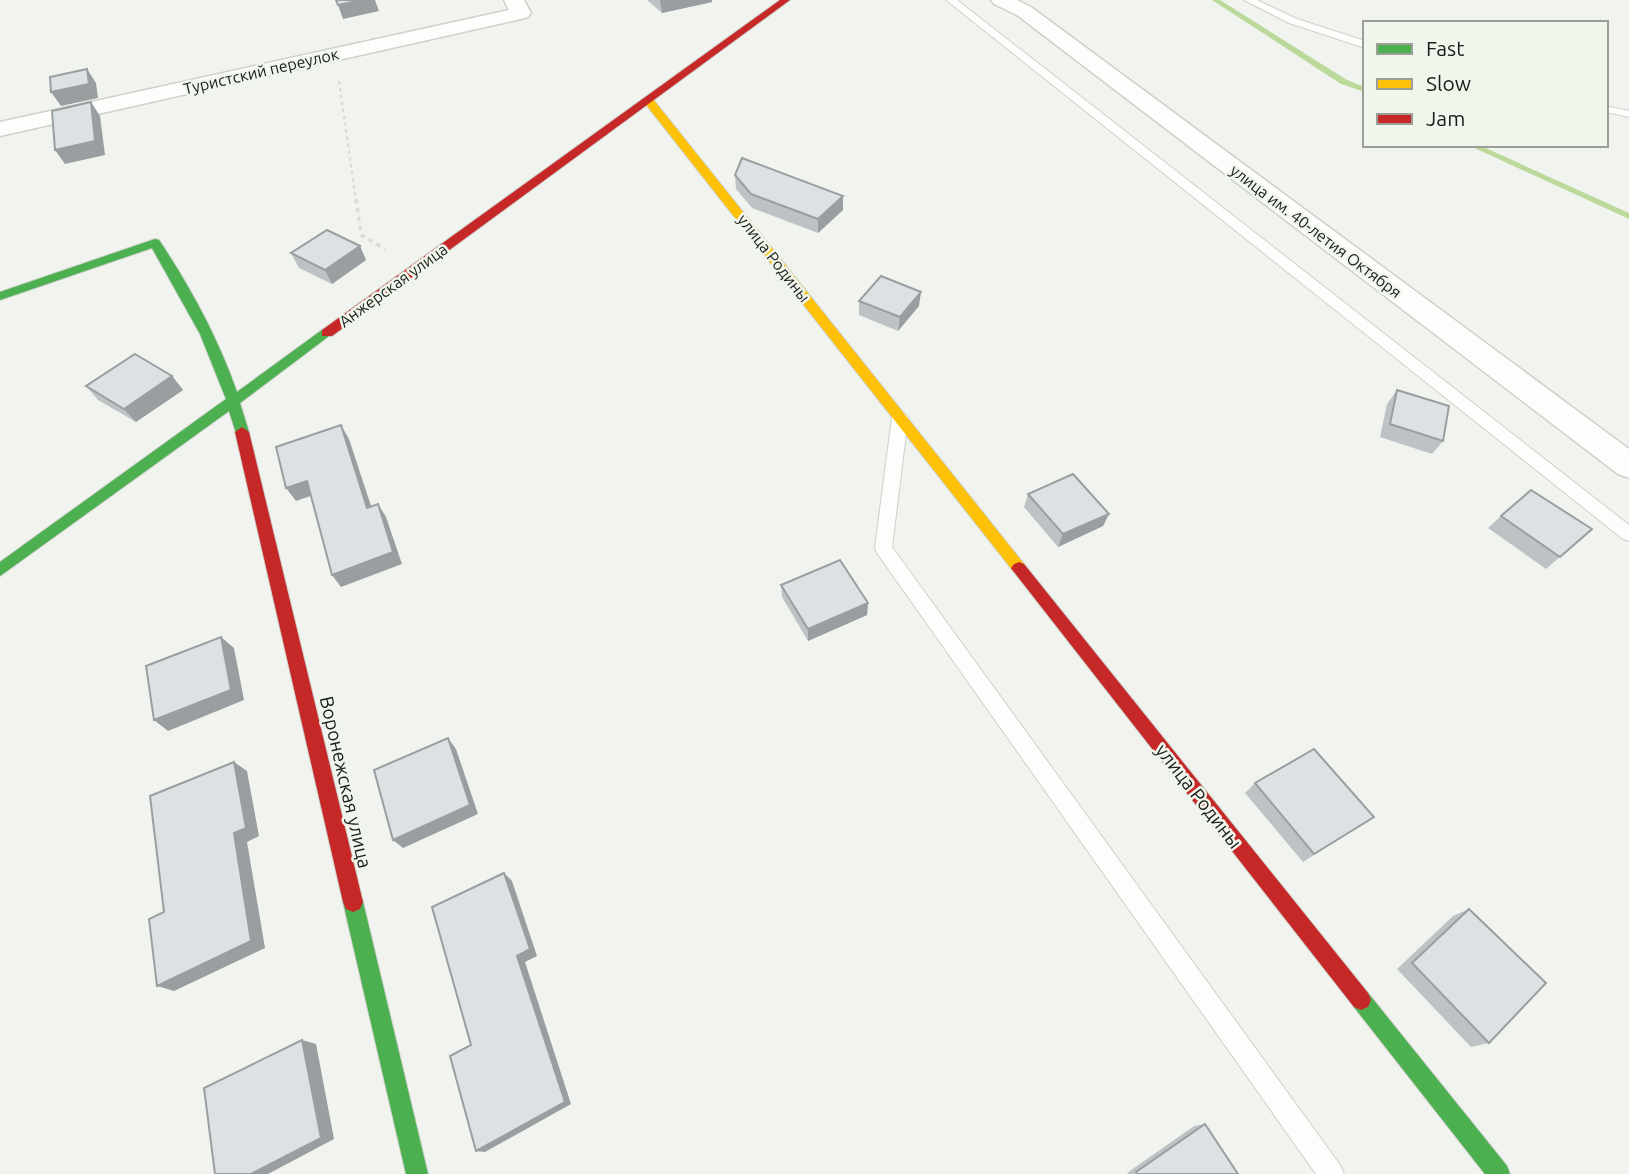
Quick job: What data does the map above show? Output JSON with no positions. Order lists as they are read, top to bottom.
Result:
{
  "streets": {
    "street": [
      "Туристский переулок",
      "улица им. 40-летия Октября",
      "улица Родины",
      "Анжерская улица",
      "Воронежская улица"
    ]
  },
  "crossings": [
    ["улица Родины", "Анжерская улица"],
    ["Анжерская улица", "Воронежская улица"]
  ],
  "legend": ["Fast", "Slow", "Jam"]
}
